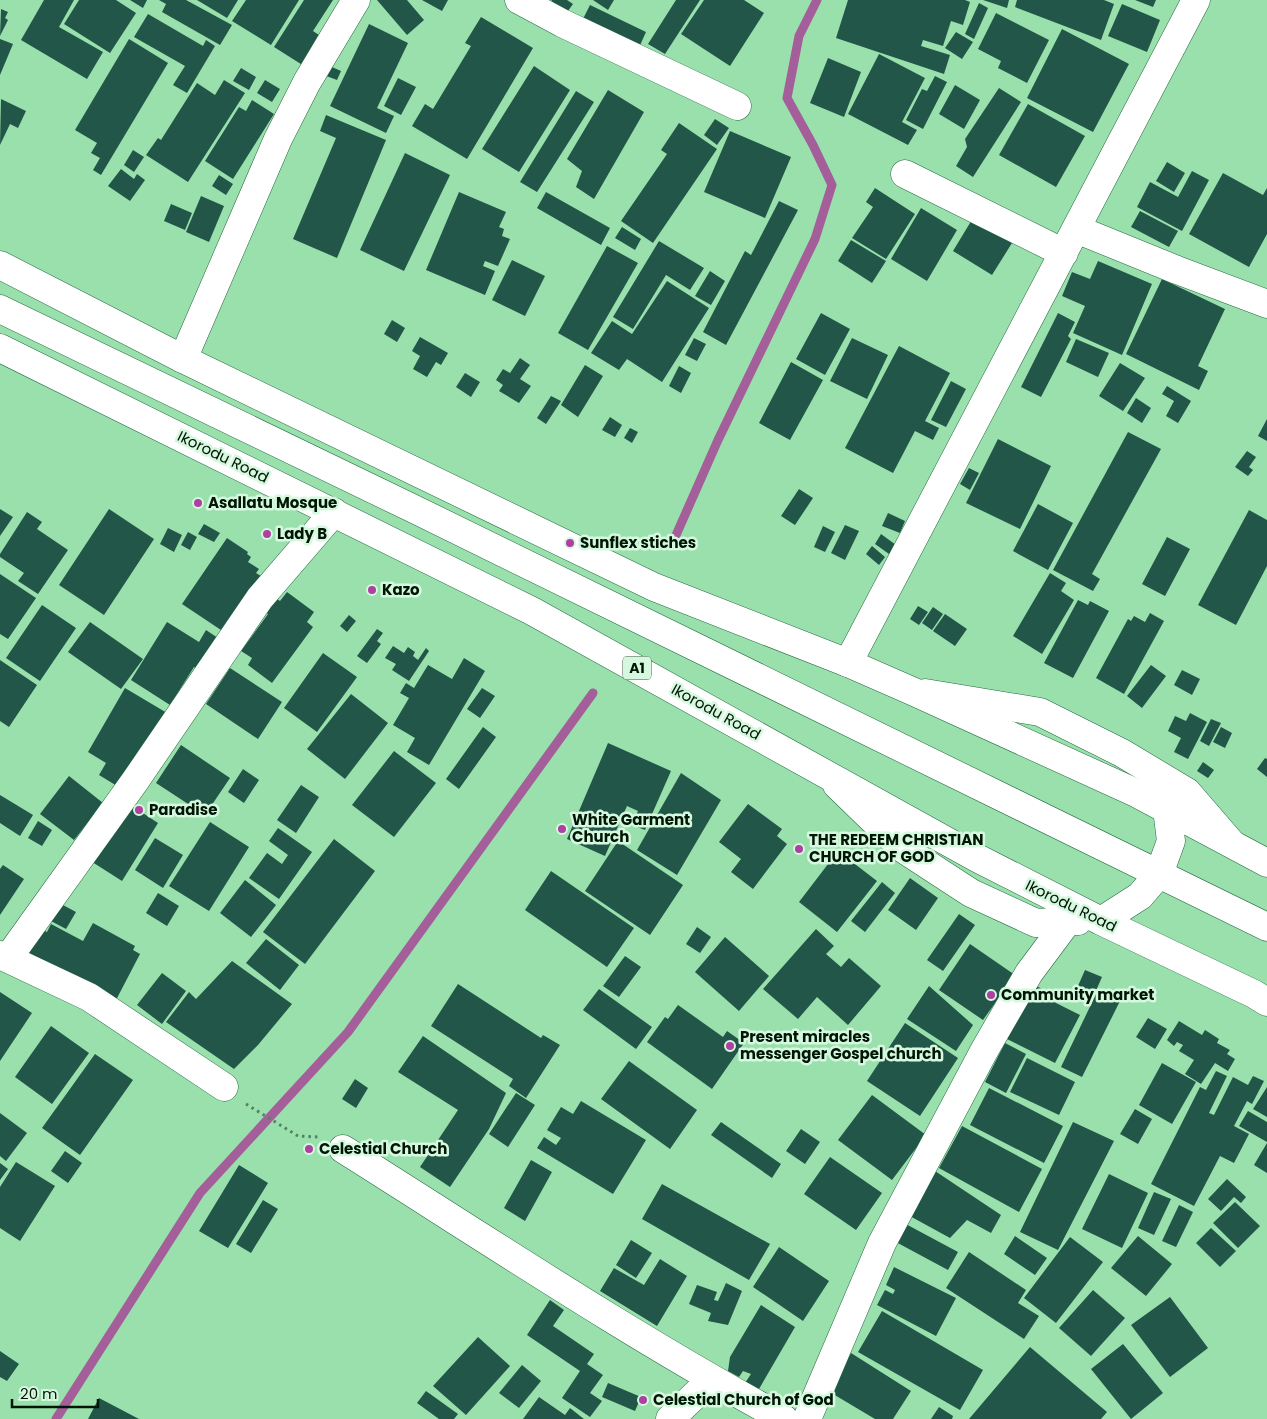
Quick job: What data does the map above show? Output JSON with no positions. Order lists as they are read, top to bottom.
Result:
{
  "streets": {
    "main road": ["Ikorodu Road", "A1"]
  },
  "places": [
    "Asallatu Mosque",
    "Lady B",
    "Sunflex stiches",
    "Kazo",
    "Paradise",
    "White Garment Church",
    "THE REDEEM CHRISTIAN CHURCH OF GOD",
    "Community market",
    "Present miracles messenger Gospel church",
    "Celestial Church",
    "Celestial Church of God"
  ],
  "scale_bar": "20 m"
}
